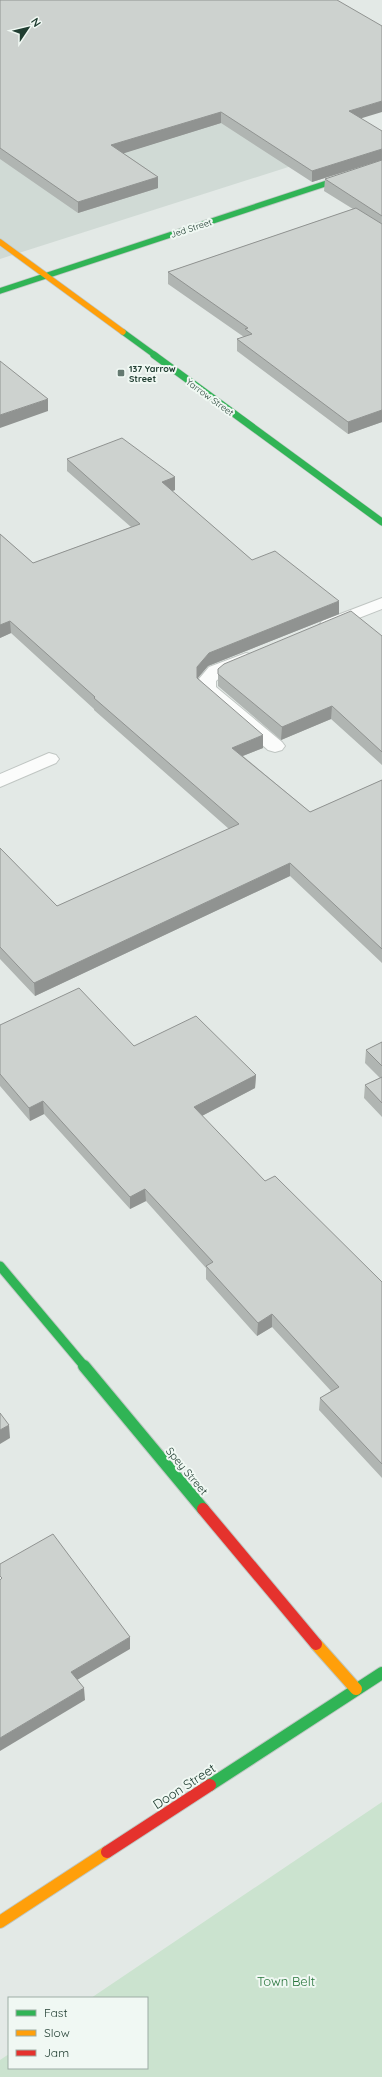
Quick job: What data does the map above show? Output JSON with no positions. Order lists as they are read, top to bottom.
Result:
{
  "streets": {
    "street": [
      "Jed Street",
      "Yarrow Street",
      "Spey Street",
      "Doon Street"
    ]
  },
  "crossings": [
    ["Jed Street", "Yarrow Street"],
    ["Spey Street", "Doon Street"]
  ],
  "parks": ["Town Belt"],
  "places": {
    "transit": ["137 Yarrow Street"]
  },
  "legend": ["Fast", "Slow", "Jam"],
  "north": "top right"
}
